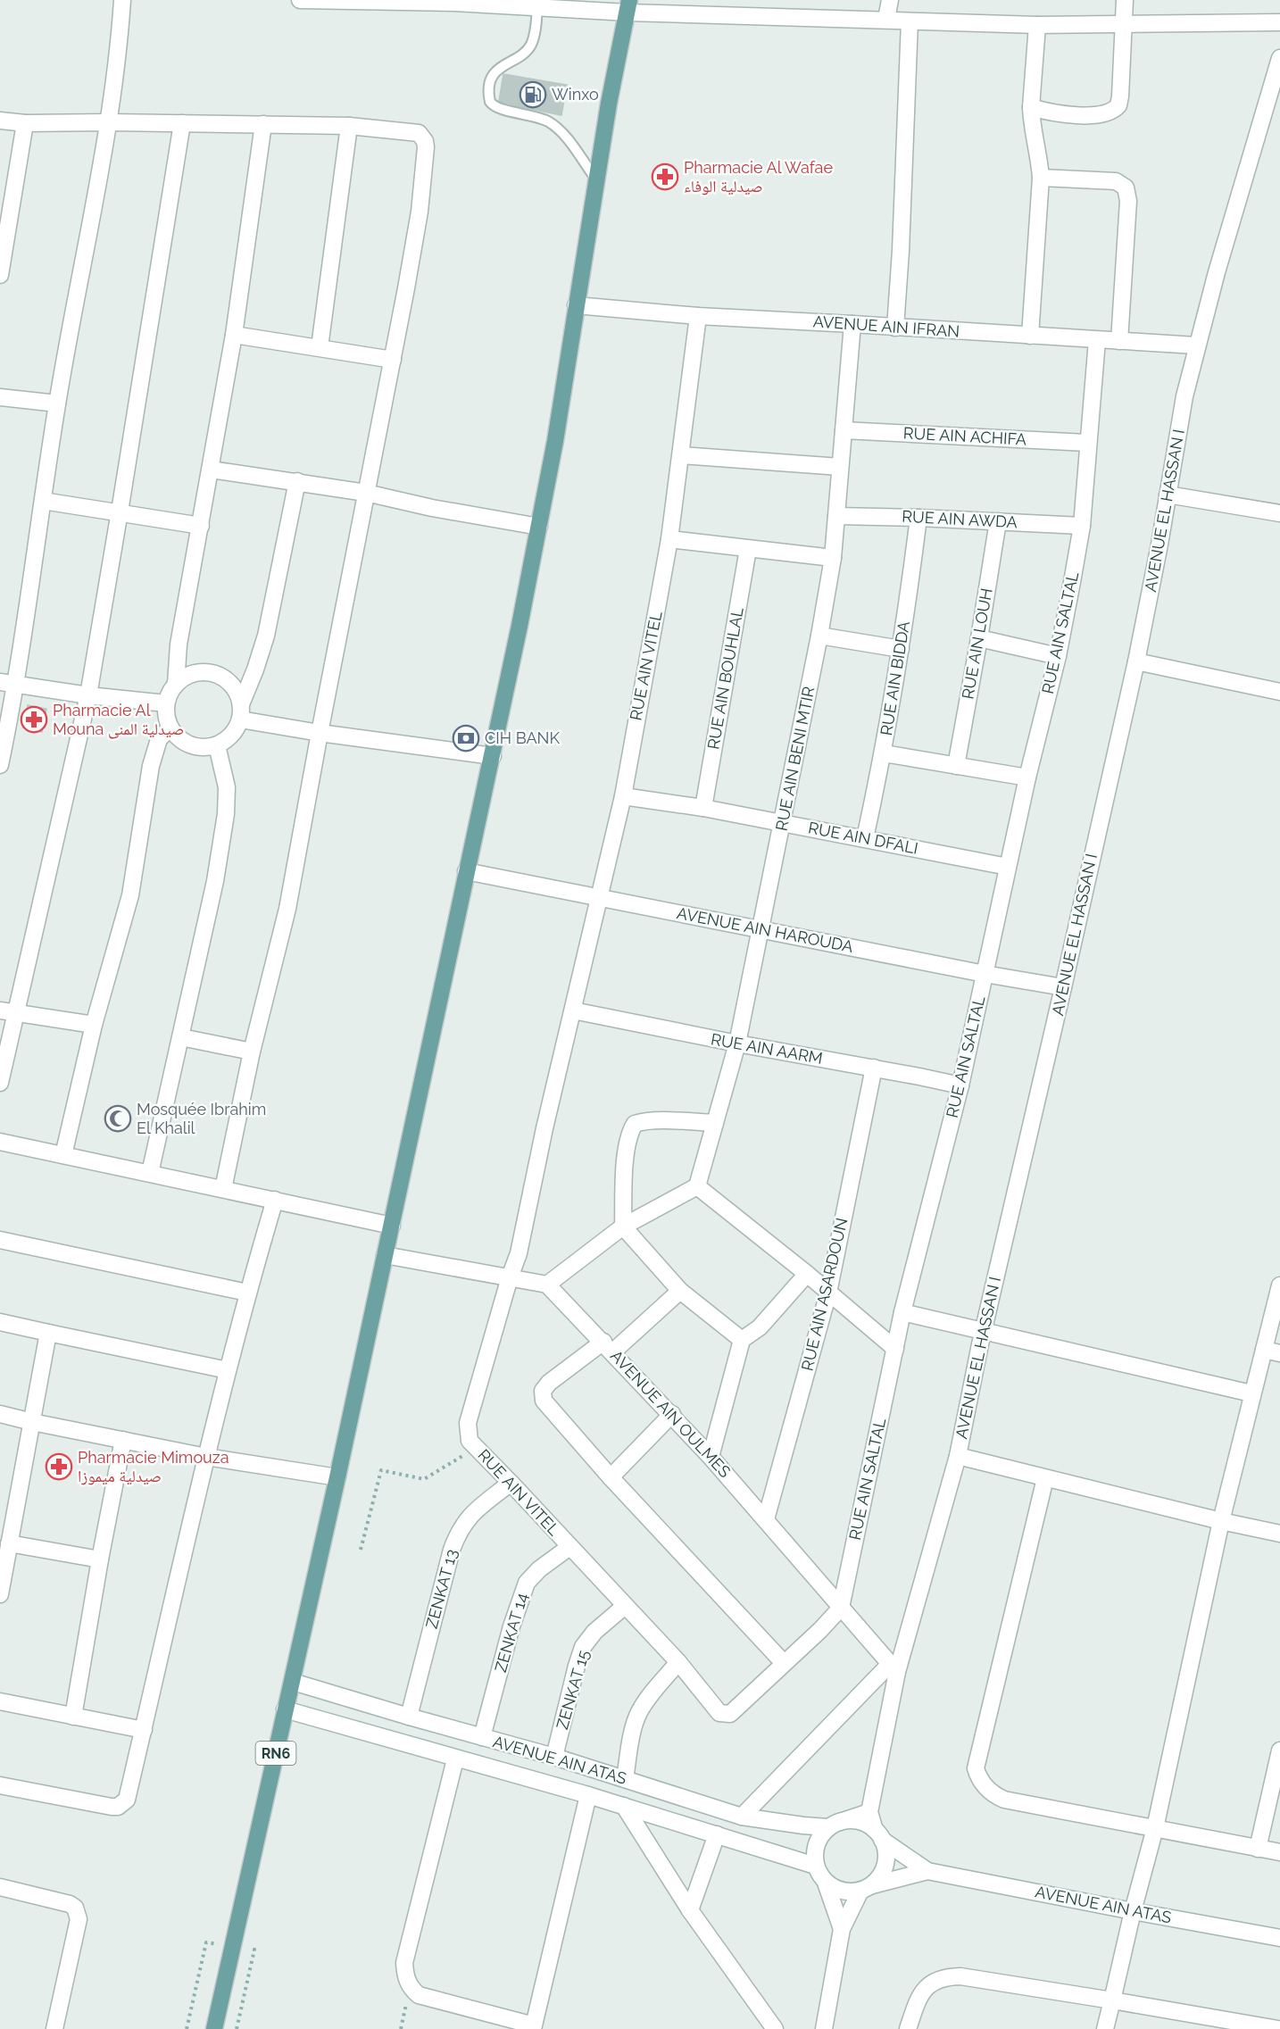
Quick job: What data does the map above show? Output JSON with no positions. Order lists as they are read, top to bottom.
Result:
{
  "streets": {
    "main road": ["RN6"],
    "street": [
      "AVENUE AIN IFRAN",
      "RUE AIN ACHIFA",
      "AVENUE EL HASSAN I",
      "RUE AIN AWDA",
      "RUE AIN SALTAL",
      "RUE AIN LOUH",
      "RUE AIN VITEL",
      "RUE AIN BOUHLAL",
      "RUE AIN BIDDA",
      "RUE AIN BENI MTIR",
      "RUE AIN DFALI",
      "AVENUE AIN HAROUDA",
      "RUE AIN AARM",
      "RUE AIN ASARDOUN",
      "AVENUE AIN OULMES",
      "ZENKAT 13",
      "ZENKAT 14",
      "ZENKAT 15",
      "AVENUE AIN ATAS"
    ]
  },
  "crossings": [
    ["AVENUE AIN IFRAN", "AVENUE EL HASSAN I"],
    ["AVENUE AIN IFRAN", "RUE AIN SALTAL"],
    ["AVENUE AIN IFRAN", "RUE AIN VITEL"],
    ["AVENUE AIN IFRAN", "RUE AIN BENI MTIR"],
    ["AVENUE AIN IFRAN", "RN6"],
    ["RUE AIN ACHIFA", "RUE AIN SALTAL"],
    ["RUE AIN ACHIFA", "RUE AIN BENI MTIR"],
    ["AVENUE EL HASSAN I", "AVENUE AIN HAROUDA"],
    ["AVENUE EL HASSAN I", "AVENUE AIN OULMES"],
    ["RUE AIN AWDA", "RUE AIN SALTAL"],
    ["RUE AIN AWDA", "RUE AIN LOUH"],
    ["RUE AIN AWDA", "RUE AIN BIDDA"],
    ["RUE AIN AWDA", "RUE AIN BENI MTIR"],
    ["RUE AIN SALTAL", "RUE AIN DFALI"],
    ["RUE AIN SALTAL", "AVENUE AIN HAROUDA"],
    ["RUE AIN SALTAL", "RUE AIN AARM"],
    ["RUE AIN SALTAL", "AVENUE AIN OULMES"],
    ["RUE AIN VITEL", "RUE AIN DFALI"],
    ["RUE AIN VITEL", "AVENUE AIN HAROUDA"],
    ["RUE AIN VITEL", "RUE AIN AARM"],
    ["RUE AIN VITEL", "ZENKAT 13"],
    ["RUE AIN VITEL", "ZENKAT 14"],
    ["RUE AIN VITEL", "ZENKAT 15"],
    ["RUE AIN BOUHLAL", "RUE AIN DFALI"],
    ["RUE AIN BIDDA", "RUE AIN DFALI"],
    ["RUE AIN BENI MTIR", "RUE AIN DFALI"],
    ["RUE AIN BENI MTIR", "AVENUE AIN HAROUDA"],
    ["RUE AIN BENI MTIR", "RUE AIN AARM"],
    ["AVENUE AIN HAROUDA", "RN6"],
    ["RUE AIN AARM", "RUE AIN ASARDOUN"],
    ["RUE AIN ASARDOUN", "AVENUE AIN OULMES"],
    ["ZENKAT 13", "AVENUE AIN ATAS"],
    ["ZENKAT 14", "AVENUE AIN ATAS"],
    ["ZENKAT 15", "AVENUE AIN ATAS"],
    ["RN6", "AVENUE AIN ATAS"]
  ],
  "places": {
    "fuel station": ["Winxo"],
    "pharmacy": ["Pharmacie Al Wafae صيدلية الوفاء", "Pharmacie Al Mouna صيدلية المنى", "Pharmacie Mimouza صيدلية ميموزا"],
    "bank": ["CIH BANK"],
    "mosque": ["Mosquée Ibrahim El Khalil"]
  }
}
